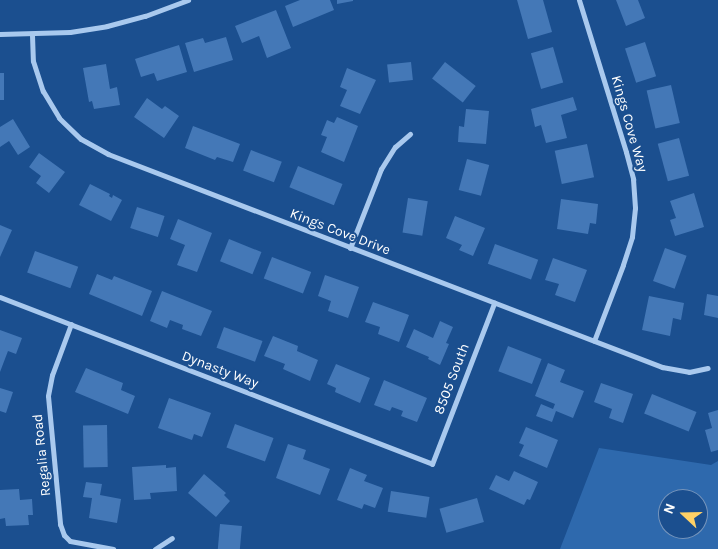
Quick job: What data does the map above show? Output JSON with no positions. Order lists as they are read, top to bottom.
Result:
{
  "streets": {
    "street": [
      "Kings Cove Way",
      "Kings Cove Drive",
      "Dynasty Way",
      "8505 South",
      "Regalia Road"
    ]
  },
  "crossings": [
    ["Kings Cove Way", "Kings Cove Drive"],
    ["Kings Cove Drive", "8505 South"],
    ["Dynasty Way", "8505 South"],
    ["Dynasty Way", "Regalia Road"]
  ],
  "north": "left"
}
